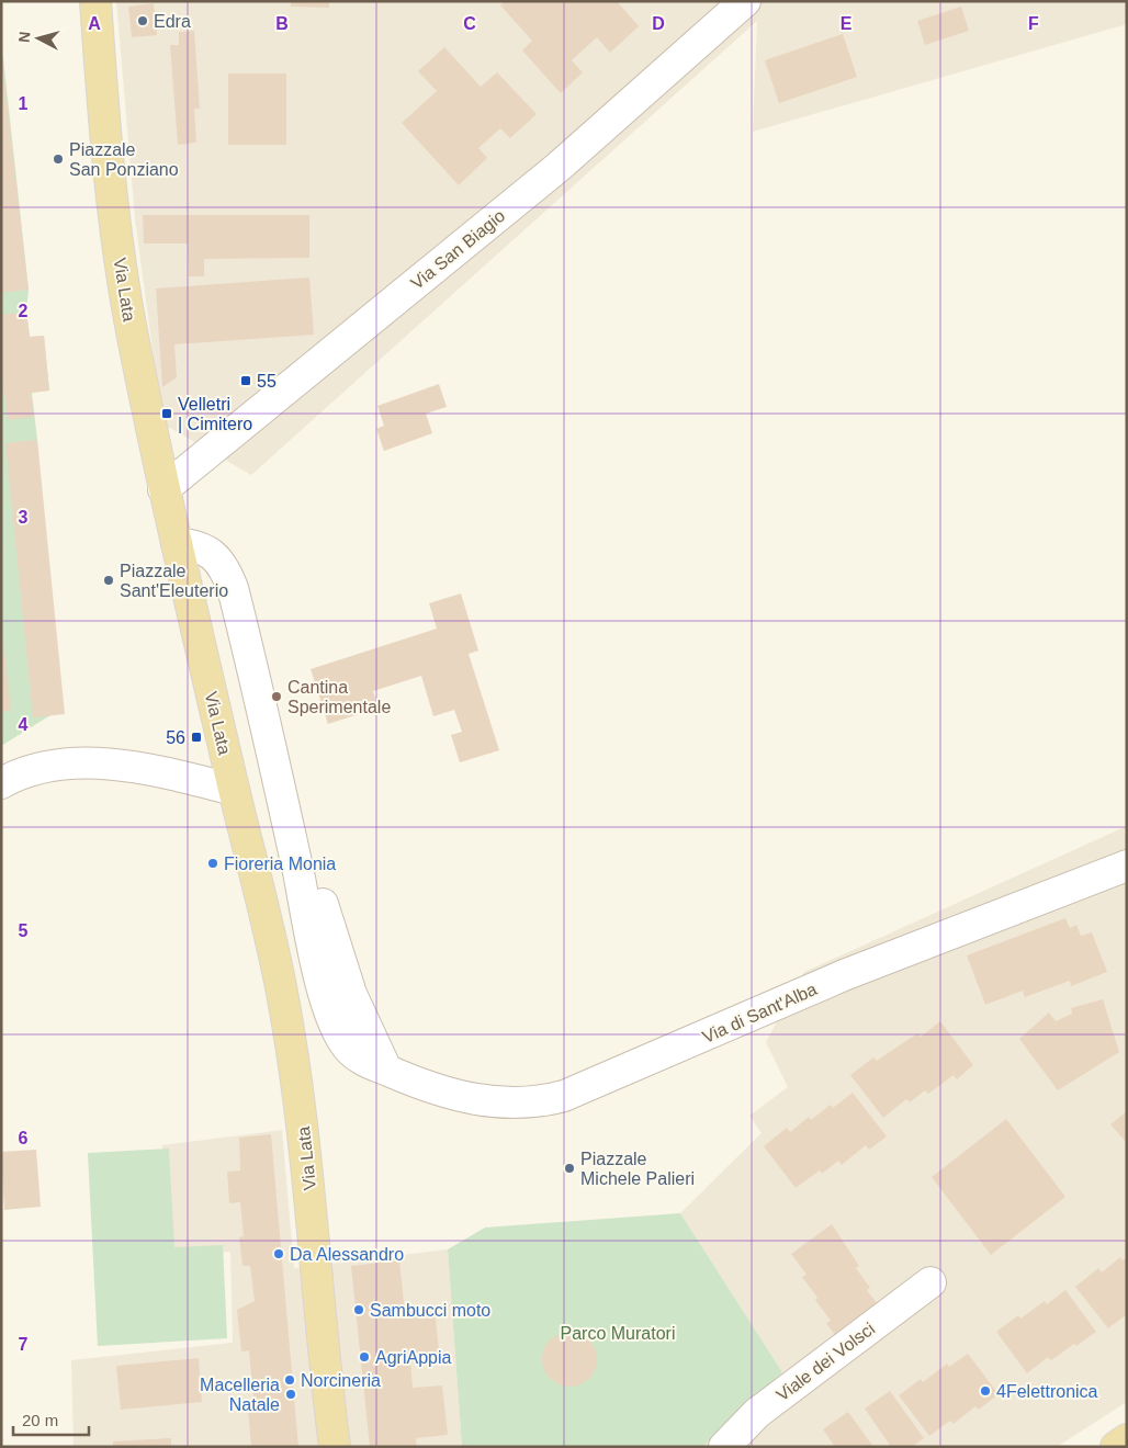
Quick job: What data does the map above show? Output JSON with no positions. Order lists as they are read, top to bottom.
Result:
{
  "streets": {
    "main road": ["Via Lata"],
    "street": ["Via San Biagio", "Via di Sant'Alba", "Viale dei Volsci"]
  },
  "crossings": [
    ["Via San Biagio", "Via Lata"],
    ["Via Lata", "Via di Sant'Alba"]
  ],
  "parks": ["Parco Muratori"],
  "places": {
    "other": [
      "Edra",
      "Piazzale San Ponziano",
      "Piazzale Sant'Eleuterio",
      "Cantina Sperimentale",
      "Fioreria Monia",
      "Piazzale Michele Palieri",
      "Da Alessandro",
      "Sambucci moto",
      "AgriAppia",
      "Norcineria",
      "4Felettronica",
      "Macelleria Natale"
    ],
    "transit": ["55", "Velletri | Cimitero", "56"]
  },
  "scale_bar": "20 m",
  "north": "left",
  "grid": {
    "columns": [
      "A",
      "B",
      "C",
      "D",
      "E",
      "F"
    ],
    "rows": [
      "1",
      "2",
      "3",
      "4",
      "5",
      "6",
      "7"
    ]
  }
}
